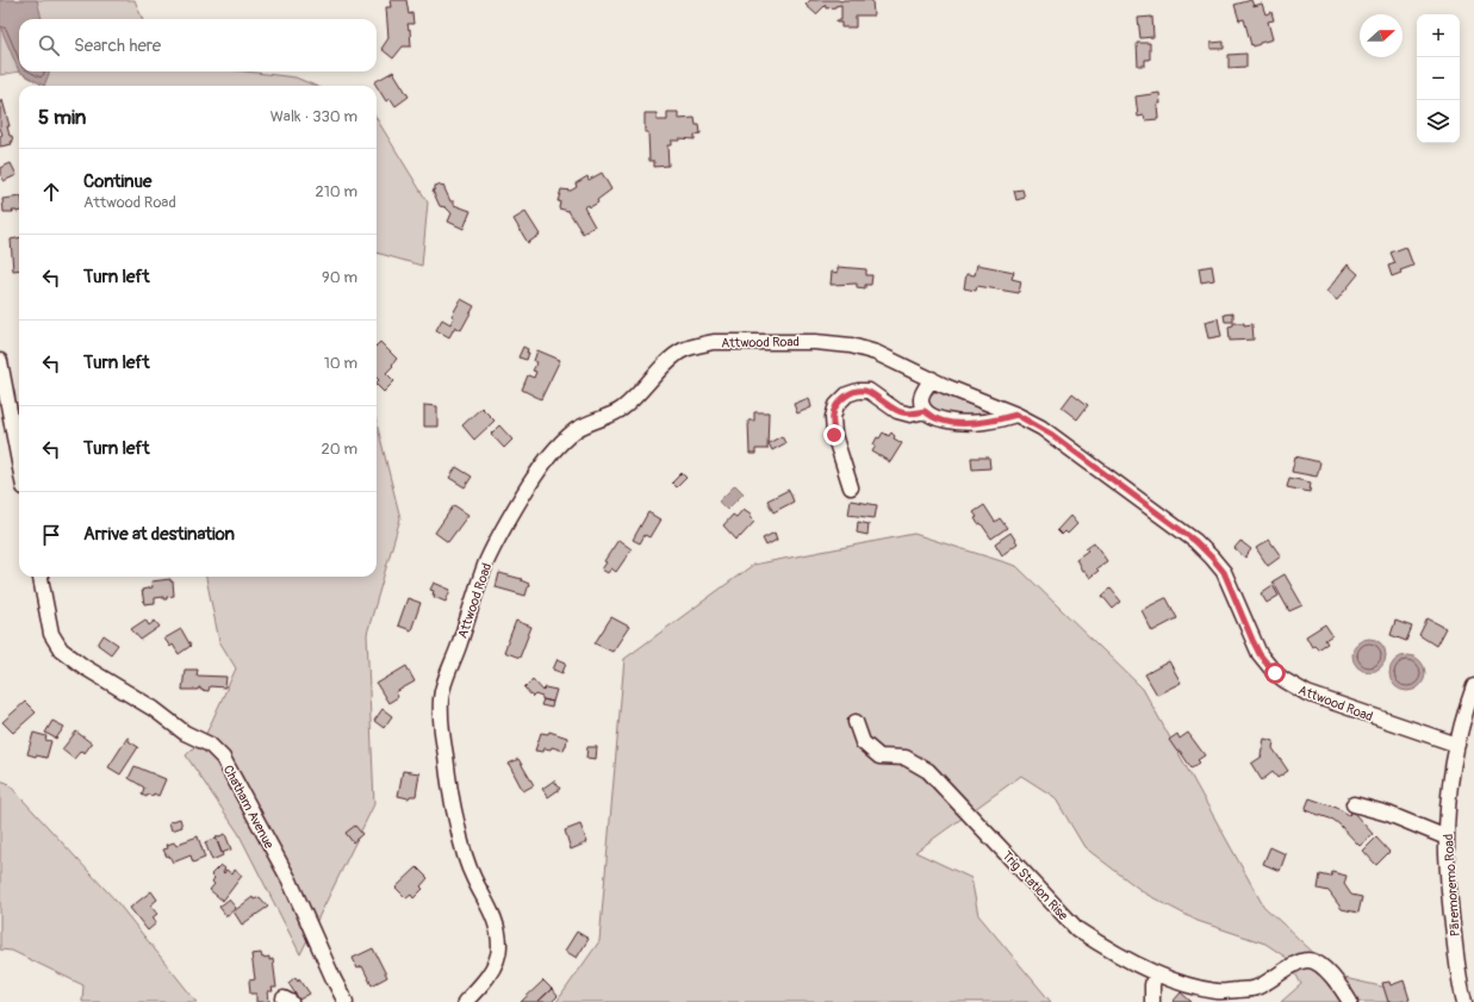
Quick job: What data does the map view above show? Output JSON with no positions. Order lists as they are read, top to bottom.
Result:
{
  "streets": {
    "street": [
      "Attwood Road",
      "Chatham Avenue",
      "Trig Station Rise",
      "Pāremoremo Road"
    ]
  },
  "crossings": [
    ["Attwood Road", "Pāremoremo Road"]
  ],
  "north": "right",
  "page": {
    "map_buttons": ["+", "−"],
    "search": "Search here",
    "heading": ["5 min", "Walk · 330 m"],
    "list": [
      ["Continue", "Attwood Road", "210 m"],
      ["Turn left", "90 m"],
      ["Turn left", "10 m"],
      ["Turn left", "20 m"],
      "Arrive at destination"
    ]
  }
}
